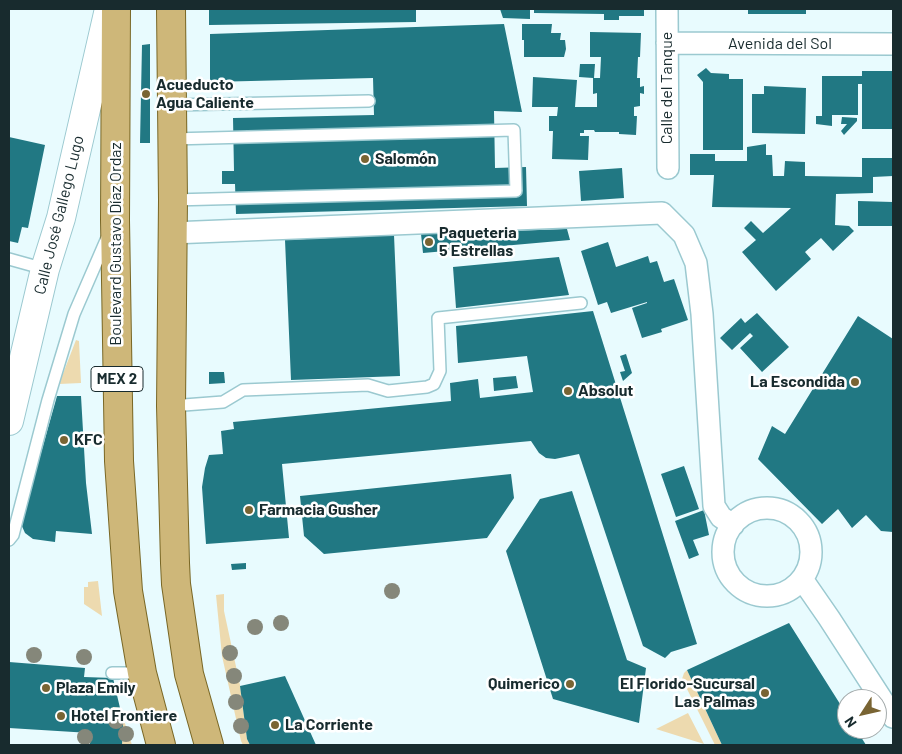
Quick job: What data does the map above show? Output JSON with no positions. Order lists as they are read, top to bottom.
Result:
{
  "streets": {
    "main road": ["Calle José Gallego Lugo", "Boulevard Gustavo Díaz Ordaz", "MEX 2"],
    "street": ["Avenida del Sol", "Calle del Tanque"]
  },
  "crossings": [
    ["Avenida del Sol", "Calle del Tanque"]
  ],
  "places": [
    "Acueducto Agua Caliente",
    "Salomón",
    "Paqueteria 5 Estrellas",
    "La Escondida",
    "Absolut",
    "KFC",
    "Farmacia Gusher",
    "Quimerico",
    "Plaza Emily",
    "El Florido-Sucursal Las Palmas",
    "Hotel Frontiere",
    "La Corriente"
  ],
  "north": "bottom left"
}
